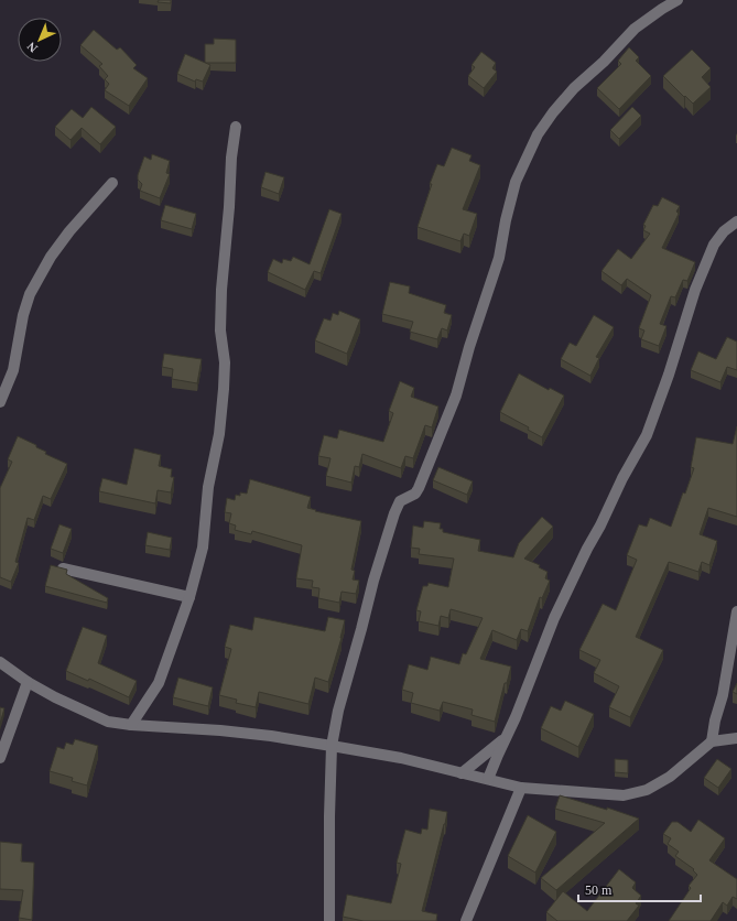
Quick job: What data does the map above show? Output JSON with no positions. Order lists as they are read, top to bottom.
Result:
{
  "scale_bar": "50 m",
  "north": "bottom left"
}
